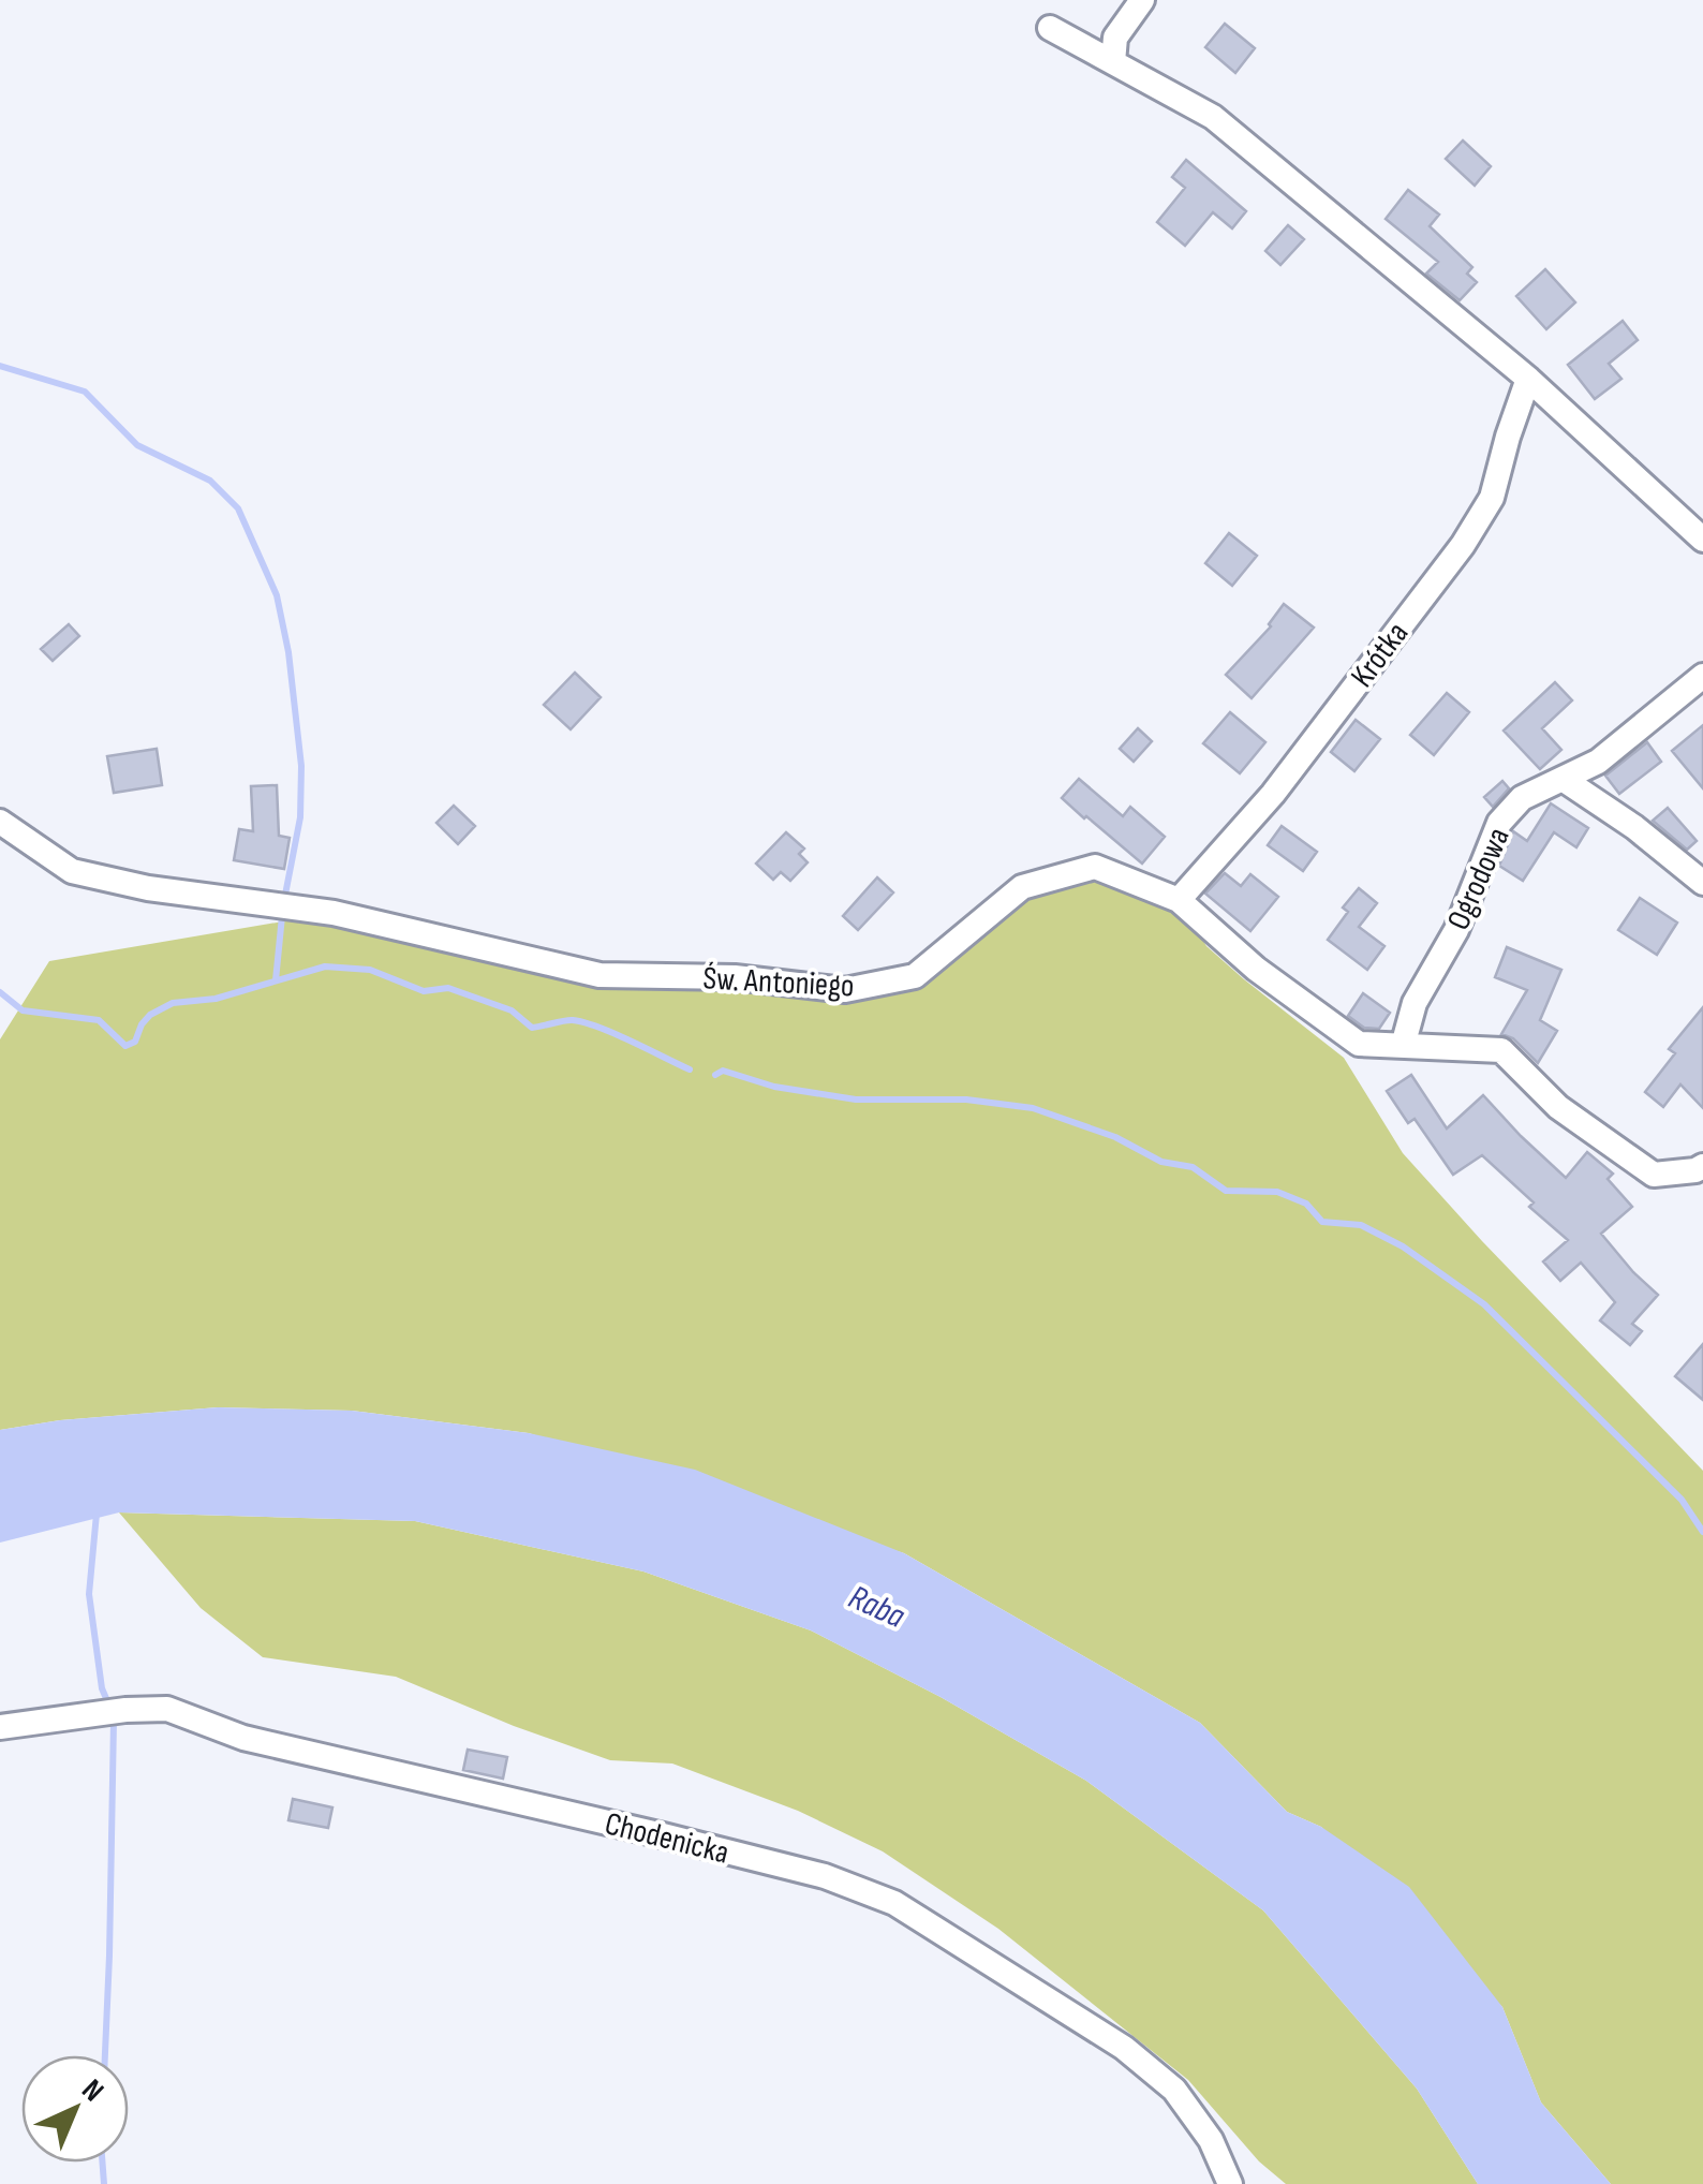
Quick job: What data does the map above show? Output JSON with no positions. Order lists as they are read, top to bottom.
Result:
{
  "streets": {
    "street": [
      "Krótka",
      "Ogrodowa",
      "Św. Antoniego",
      "Chodenicka"
    ]
  },
  "crossings": [
    ["Krótka", "Św. Antoniego"],
    ["Ogrodowa", "Św. Antoniego"]
  ],
  "water": ["Raba"],
  "north": "top right"
}
